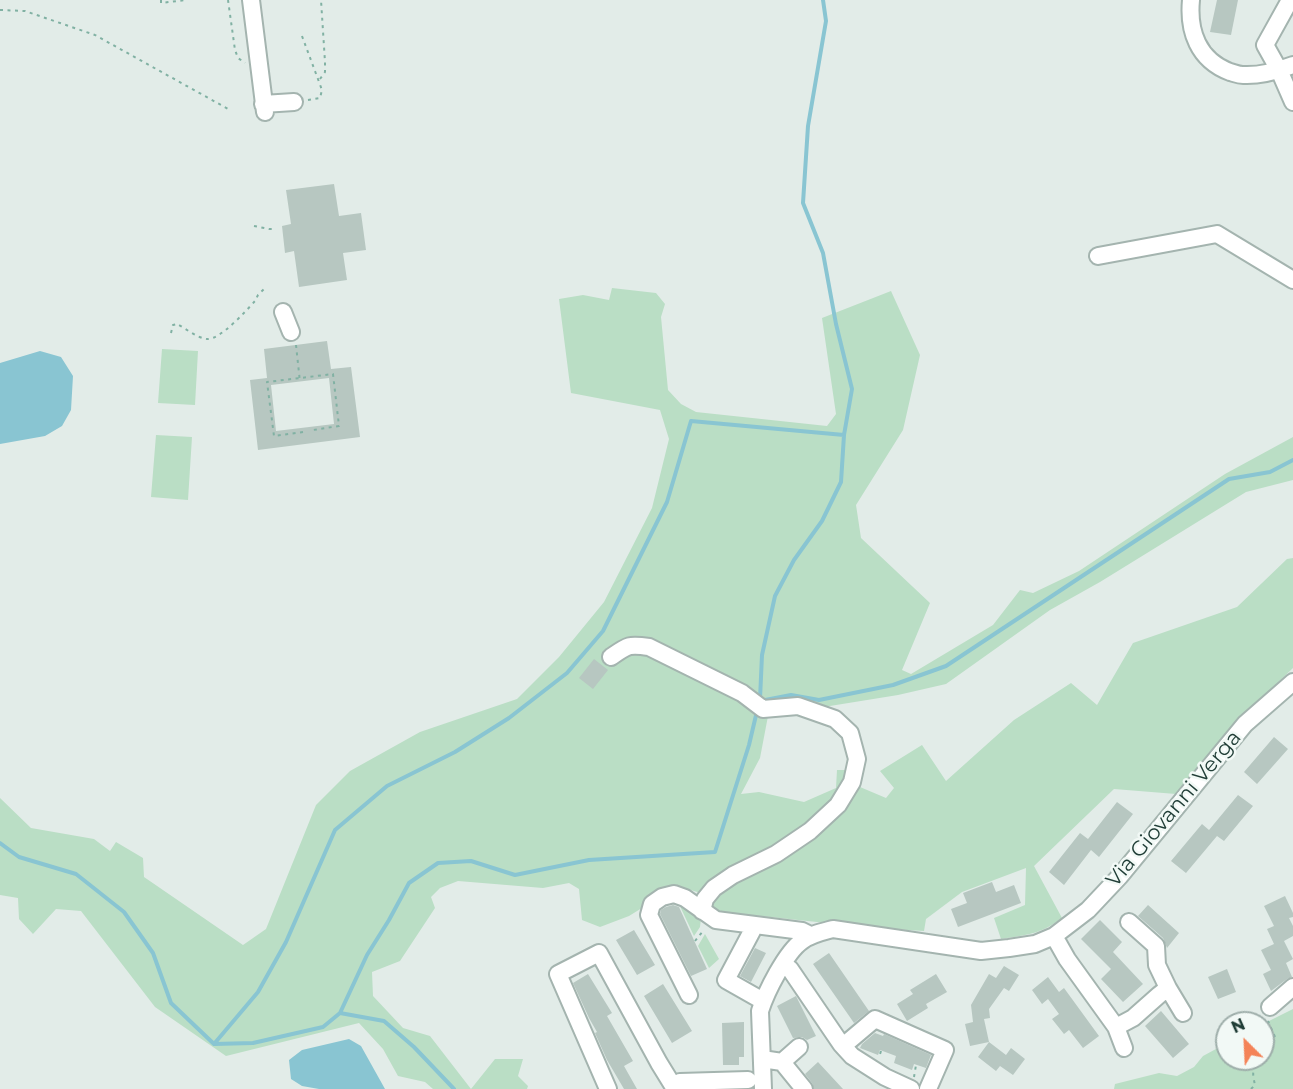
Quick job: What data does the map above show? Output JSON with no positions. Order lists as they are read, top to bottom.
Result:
{
  "streets": {
    "street": ["Via Giovanni Verga"]
  },
  "north": "top left"
}
